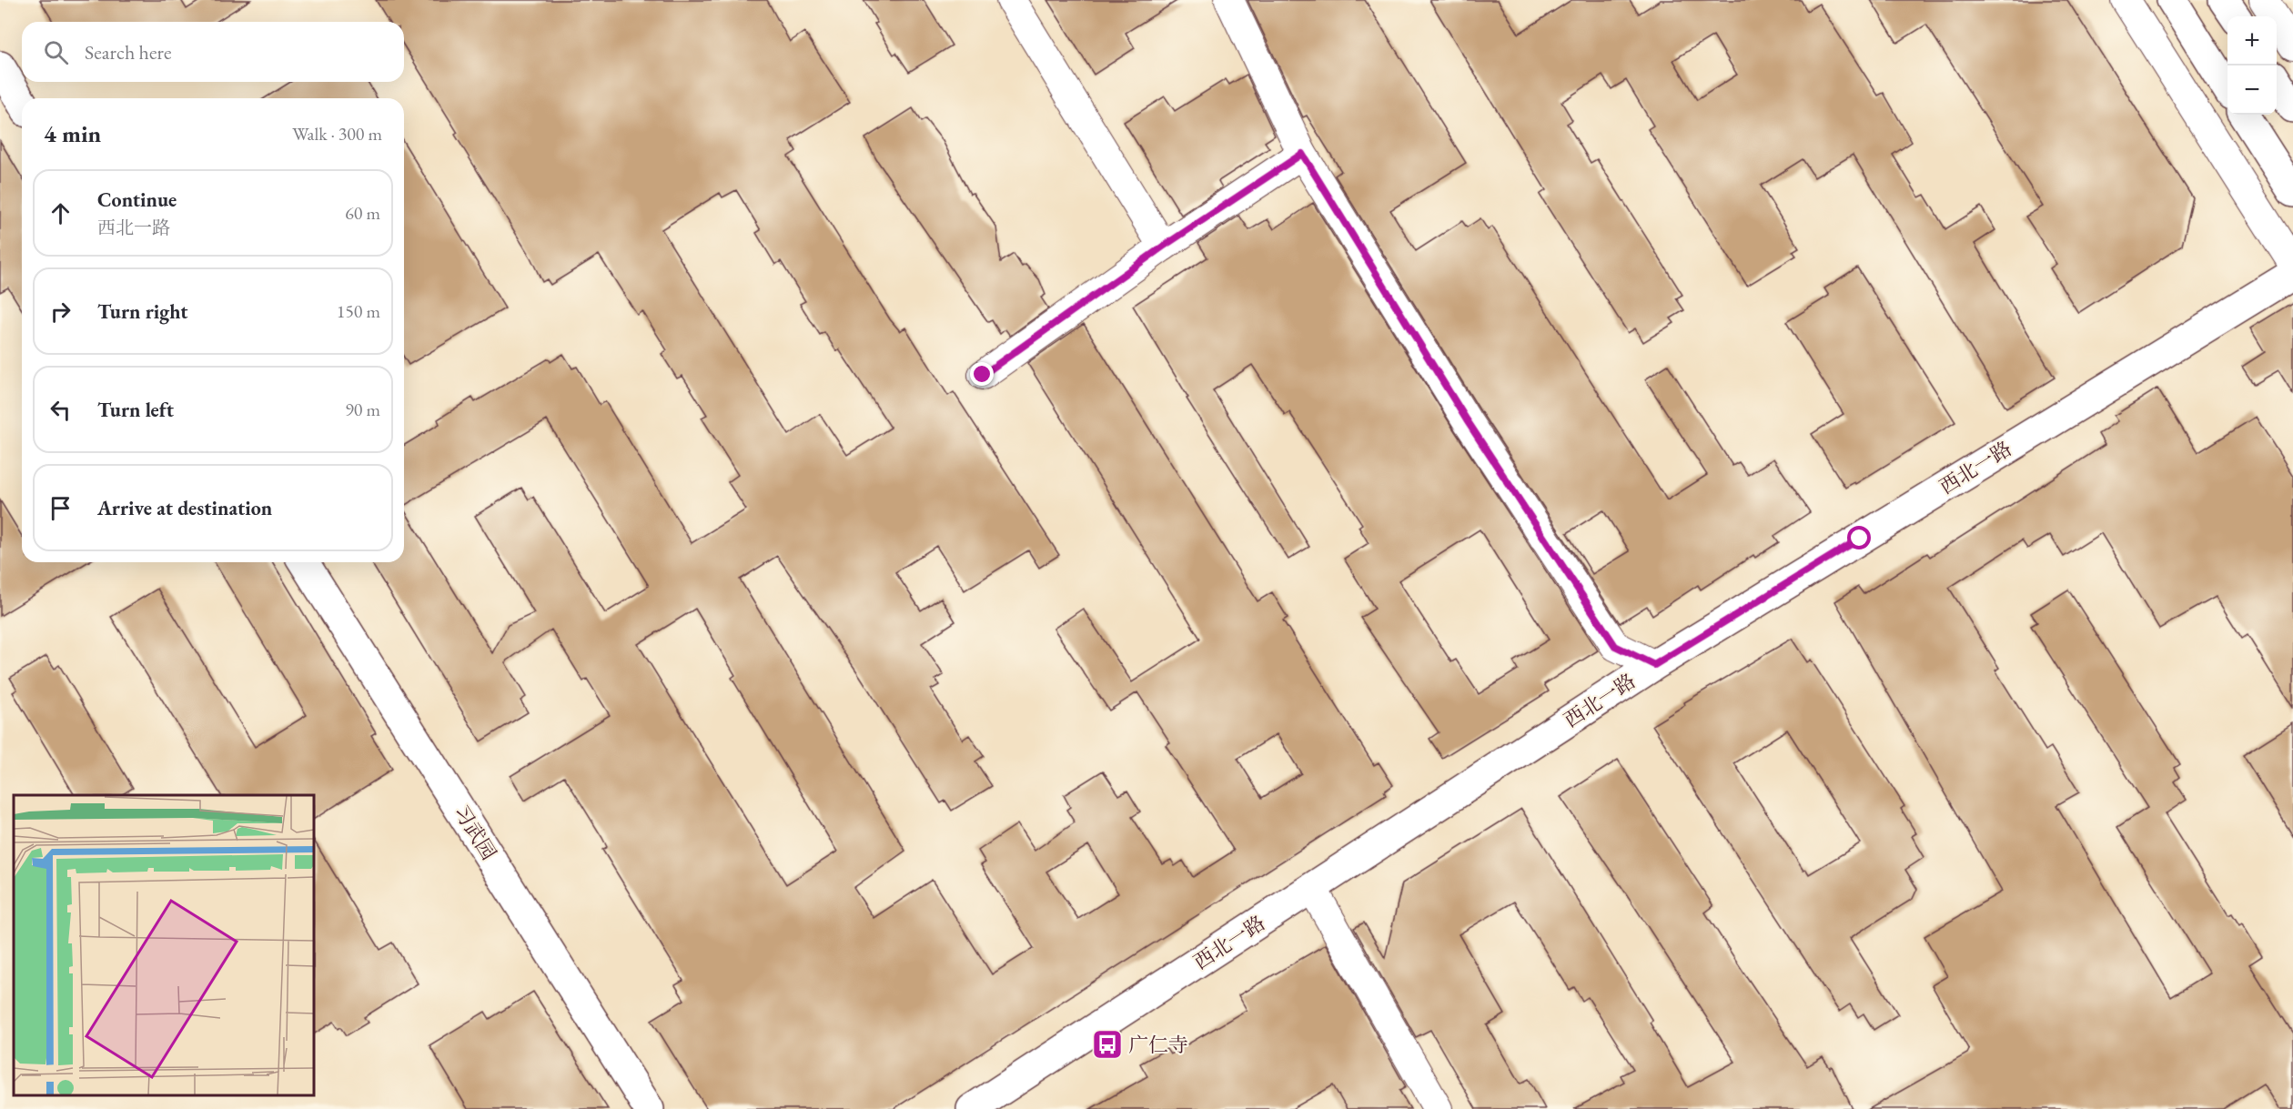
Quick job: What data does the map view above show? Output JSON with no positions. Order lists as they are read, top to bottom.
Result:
{
  "streets": {
    "street": ["西北一路", "习武园"]
  },
  "places": {
    "bus stop": ["广仁寺"]
  },
  "page": {
    "map_buttons": ["+", "−"],
    "search": "Search here",
    "heading": ["4 min", "Walk · 300 m"],
    "list": [
      ["Continue", "西北一路", "60 m"],
      ["Turn right", "150 m"],
      ["Turn left", "90 m"],
      "Arrive at destination"
    ]
  }
}
